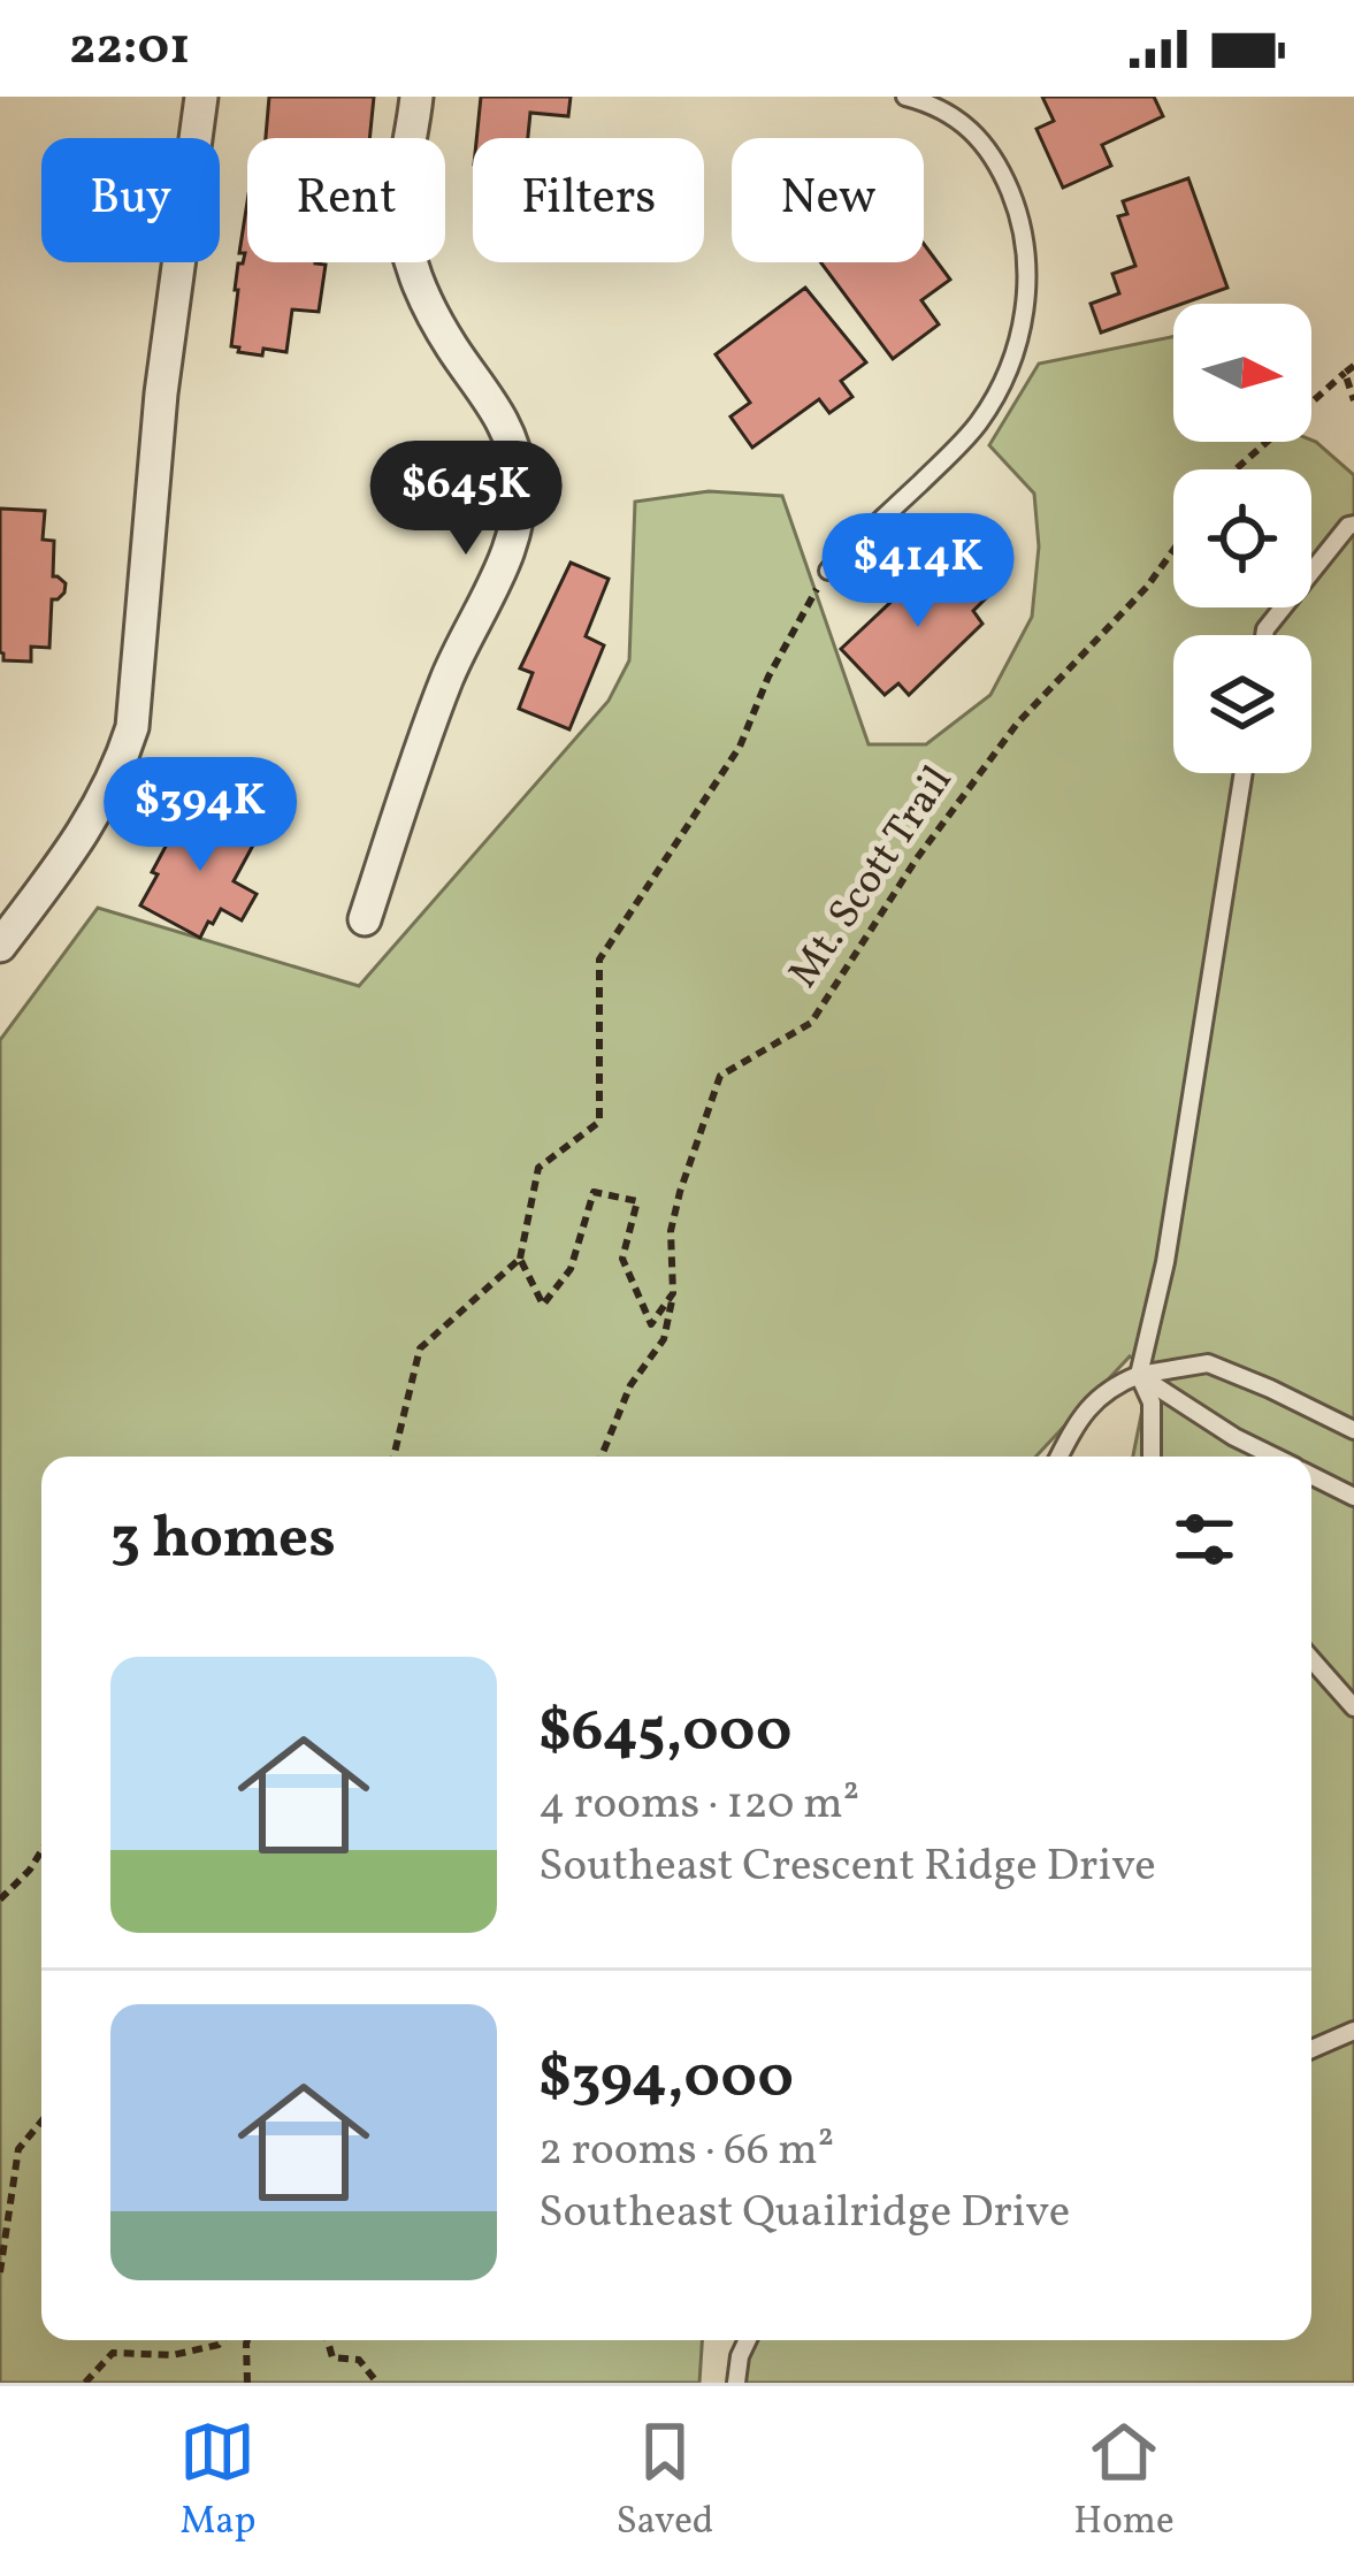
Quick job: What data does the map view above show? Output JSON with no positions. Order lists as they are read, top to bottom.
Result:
{
  "streets": {
    "path": ["Mt. Scott Trail"]
  },
  "north": "right",
  "page": {
    "status": "22:01",
    "chip": [
      "Buy",
      "Rent",
      "Filters",
      "New"
    ],
    "price": ["$645K", "$414K", "$394K"],
    "heading": "3 homes",
    "list": [
      {
        "name": "$645,000",
        "note": "4 rooms · 120 m² · Southeast Crescent Ridge Drive"
      },
      {
        "name": "$394,000",
        "note": "2 rooms · 66 m² · Southeast Quailridge Drive"
      }
    ],
    "tabs": ["Map", "Saved", "Home"]
  }
}
